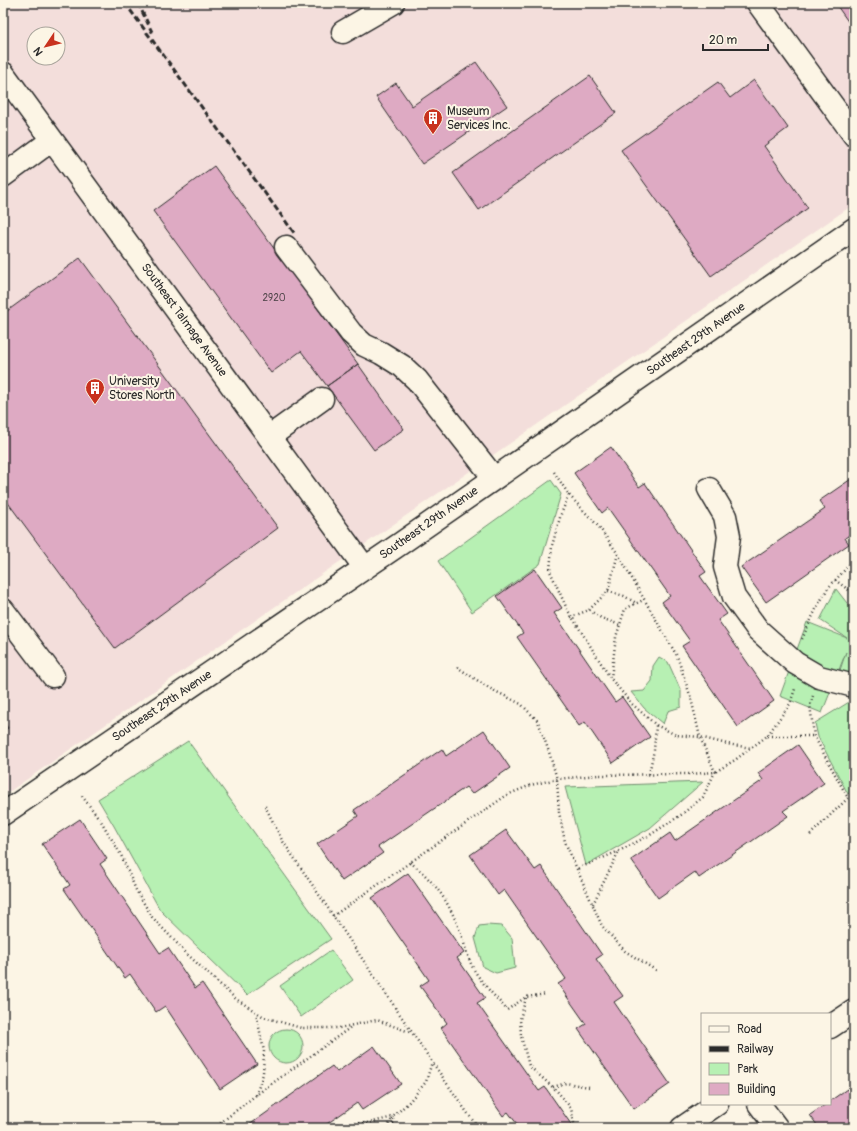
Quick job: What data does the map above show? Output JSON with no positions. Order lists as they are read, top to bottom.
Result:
{
  "streets": {
    "street": ["Southeast Talmage Avenue", "Southeast 29th Avenue"]
  },
  "crossings": [
    ["Southeast Talmage Avenue", "Southeast 29th Avenue"]
  ],
  "places": {
    "building": ["Museum Services Inc.", "University Stores North"]
  },
  "house_numbers": ["2920"],
  "legend": [
    "Road",
    "Railway",
    "Park",
    "Building"
  ],
  "scale_bar": "20 m",
  "north": "bottom left"
}
